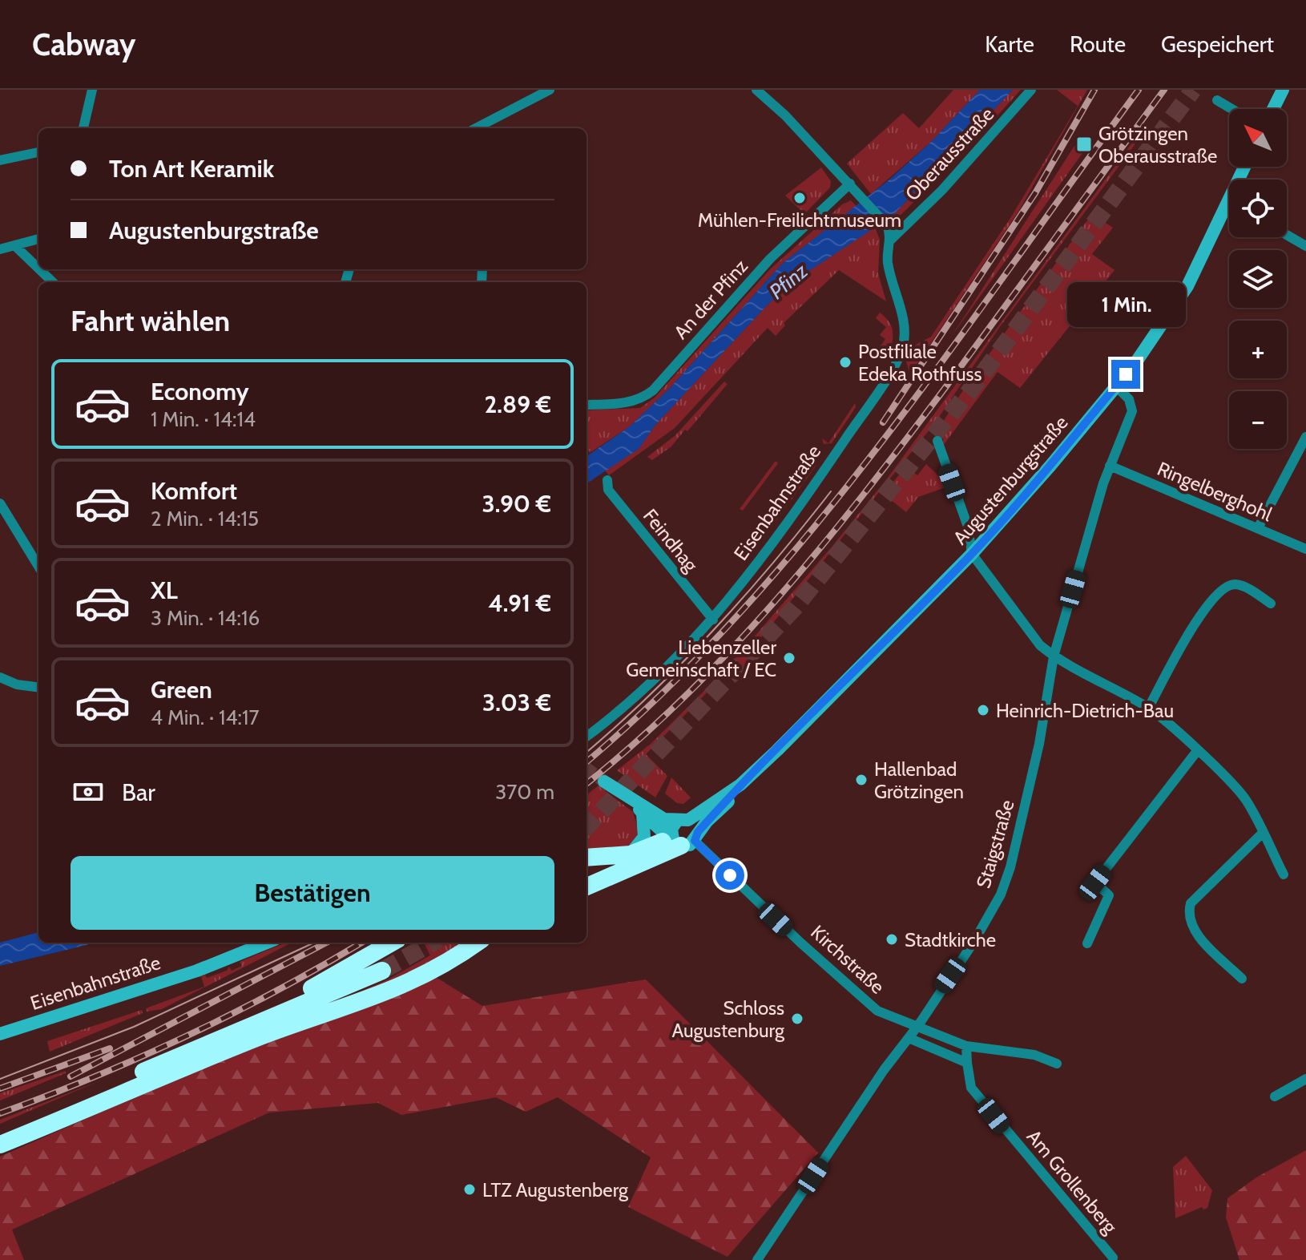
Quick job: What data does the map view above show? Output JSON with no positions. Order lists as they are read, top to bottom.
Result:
{
  "streets": {
    "street": [
      "Oberausstraße",
      "An der Pfinz",
      "Augustenburgstraße",
      "Ringelberghohl",
      "Eisenbahnstraße",
      "Feindhag",
      "Staigstraße",
      "Kirchstraße",
      "Am Grollenberg"
    ]
  },
  "crossings": [
    ["Oberausstraße", "Eisenbahnstraße"],
    ["An der Pfinz", "Eisenbahnstraße"],
    ["Augustenburgstraße", "Staigstraße"],
    ["Augustenburgstraße", "Kirchstraße"],
    ["Ringelberghohl", "Staigstraße"],
    ["Eisenbahnstraße", "Feindhag"]
  ],
  "water": ["Pfinz"],
  "places": {
    "transit": ["Grötzingen Oberausstraße"],
    "other": [
      "Mühlen-Freilichtmuseum",
      "Postfiliale Edeka Rothfuss",
      "Liebenzeller Gemeinschaft / EC",
      "Heinrich-Dietrich-Bau",
      "Hallenbad Grötzingen",
      "Stadtkirche",
      "Schloss Augustenburg",
      "LTZ Augustenberg"
    ]
  },
  "north": "top left",
  "page": {
    "header": "Cabway",
    "nav": ["Karte", "Route", "Gespeichert"],
    "map_buttons": ["+", "−"],
    "banner": ["Ton Art Keramik", "Augustenburgstraße"],
    "bubble": "1 Min.",
    "heading": "Fahrt wählen",
    "list": [
      {
        "name": "Economy",
        "note": "1 Min. · 14:14",
        "value": "2.89 €"
      },
      {
        "name": "Komfort",
        "note": "2 Min. · 14:15",
        "value": "3.90 €"
      },
      {
        "name": "XL",
        "note": "3 Min. · 14:16",
        "value": "4.91 €"
      },
      {
        "name": "Green",
        "note": "4 Min. · 14:17",
        "value": "3.03 €"
      }
    ],
    "pay": ["Bar", "370 m"],
    "buttons": "Bestätigen"
  }
}
